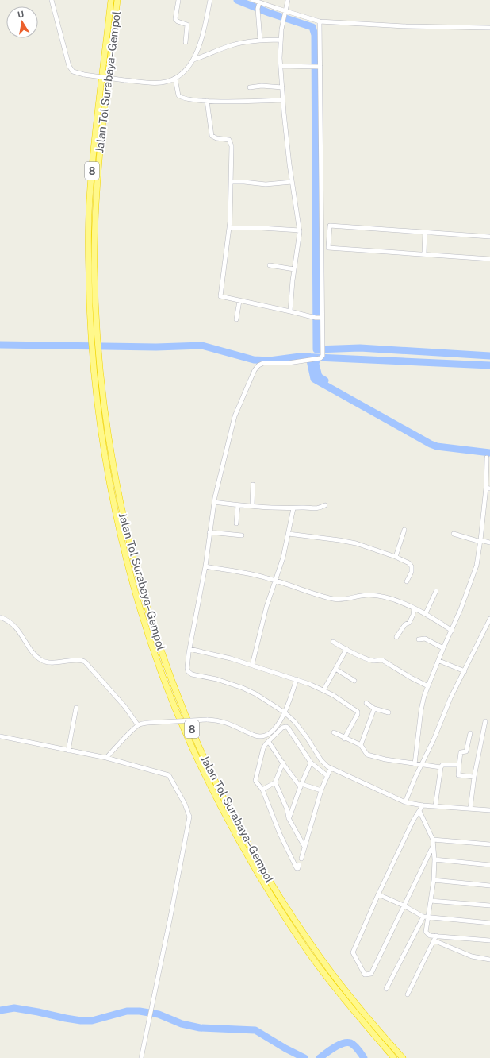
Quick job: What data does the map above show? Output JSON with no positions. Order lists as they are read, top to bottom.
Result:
{
  "streets": {
    "highway": ["Jalan Tol Surabaya–Gempol", "8"]
  },
  "north": "top"
}
